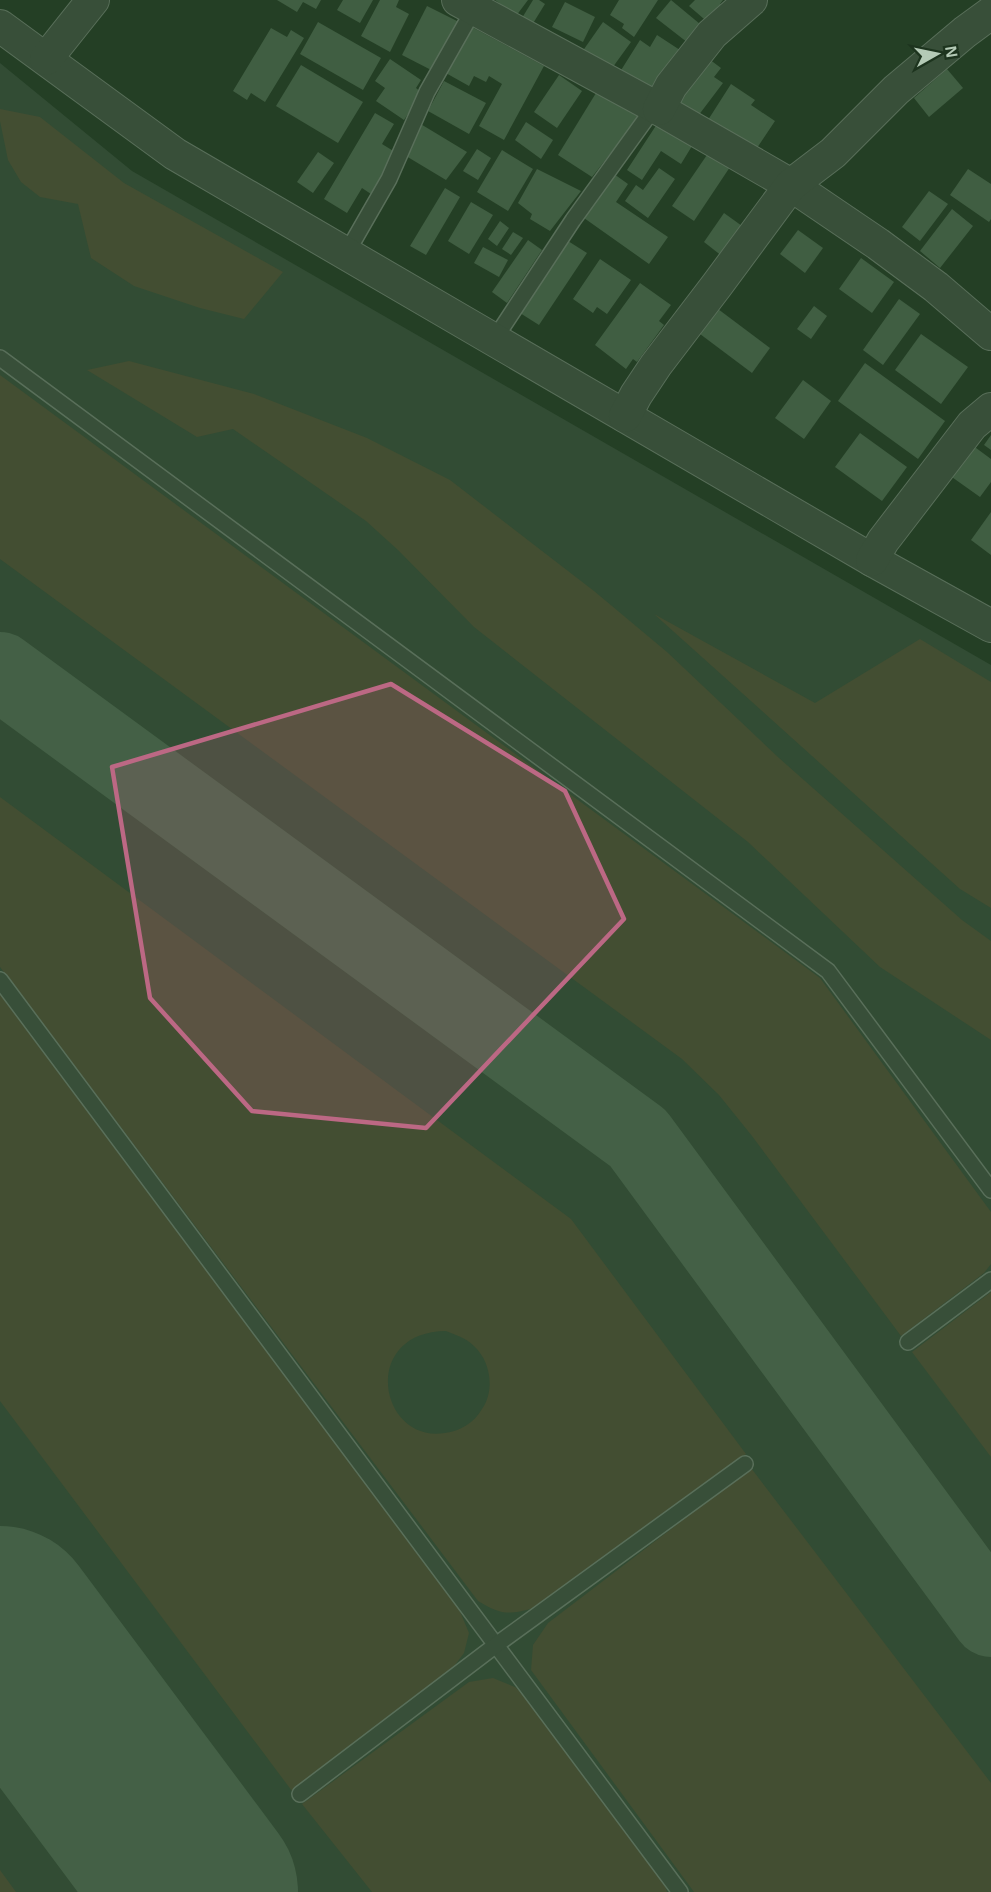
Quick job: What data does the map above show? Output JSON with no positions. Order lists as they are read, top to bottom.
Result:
{
  "north": "right"
}
